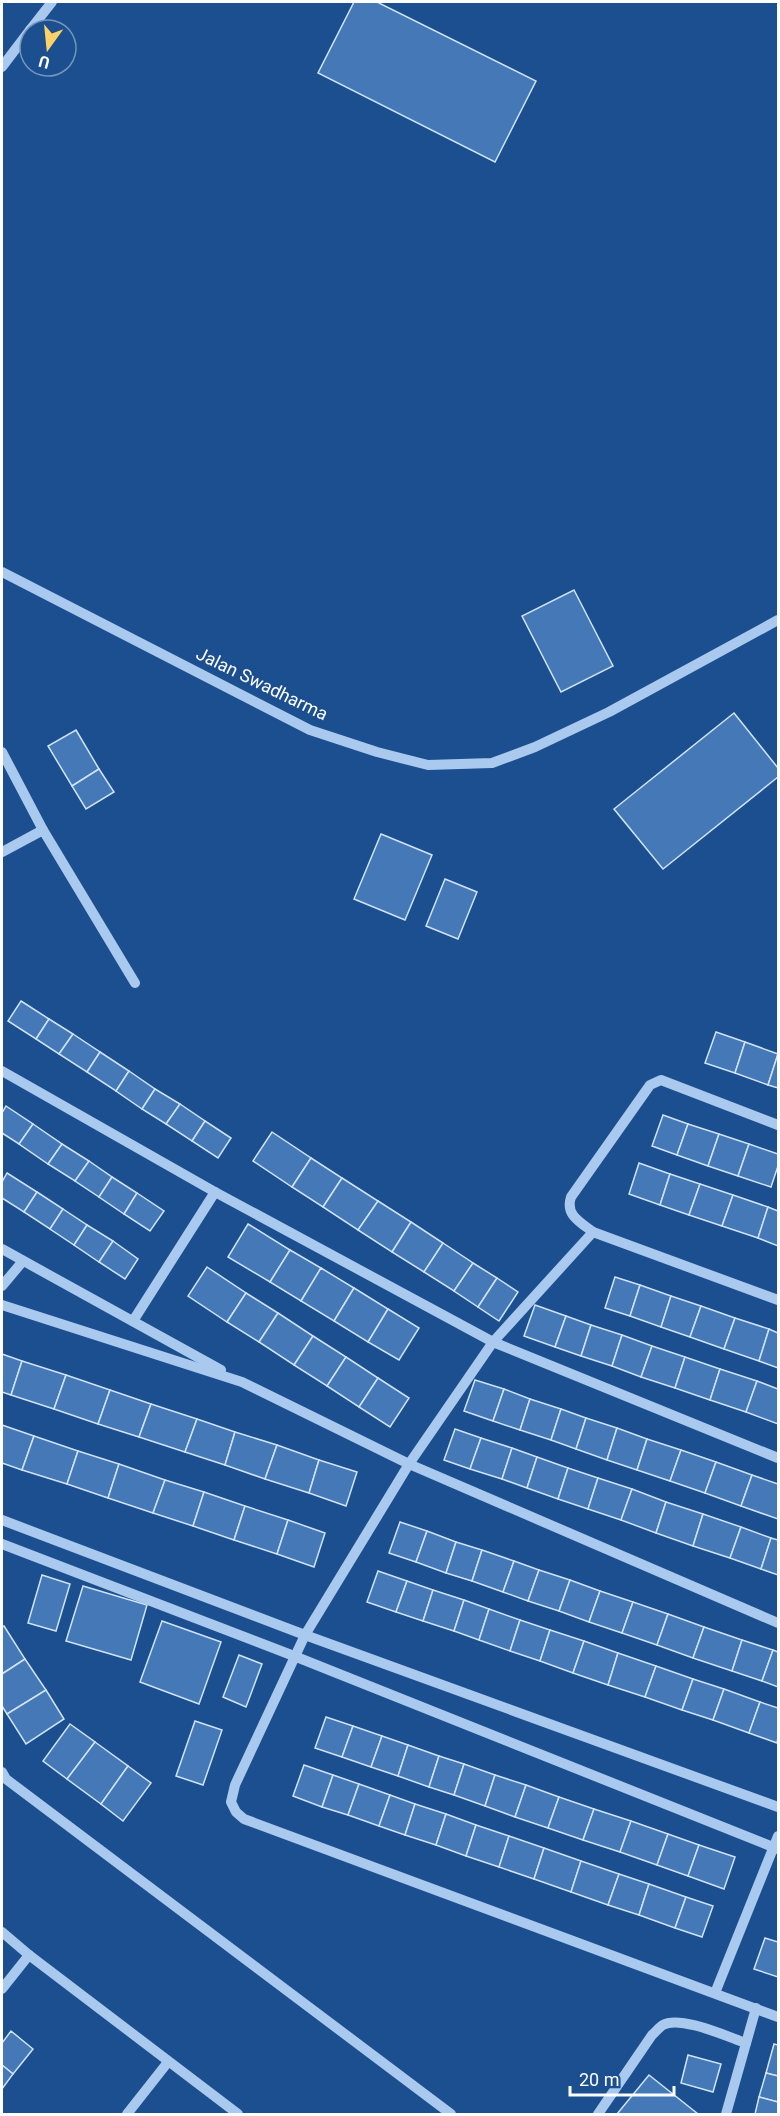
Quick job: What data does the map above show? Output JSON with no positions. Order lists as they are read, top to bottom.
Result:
{
  "streets": {
    "street": ["Jalan Swadharma"]
  },
  "scale_bar": "20 m",
  "north": "bottom"
}
